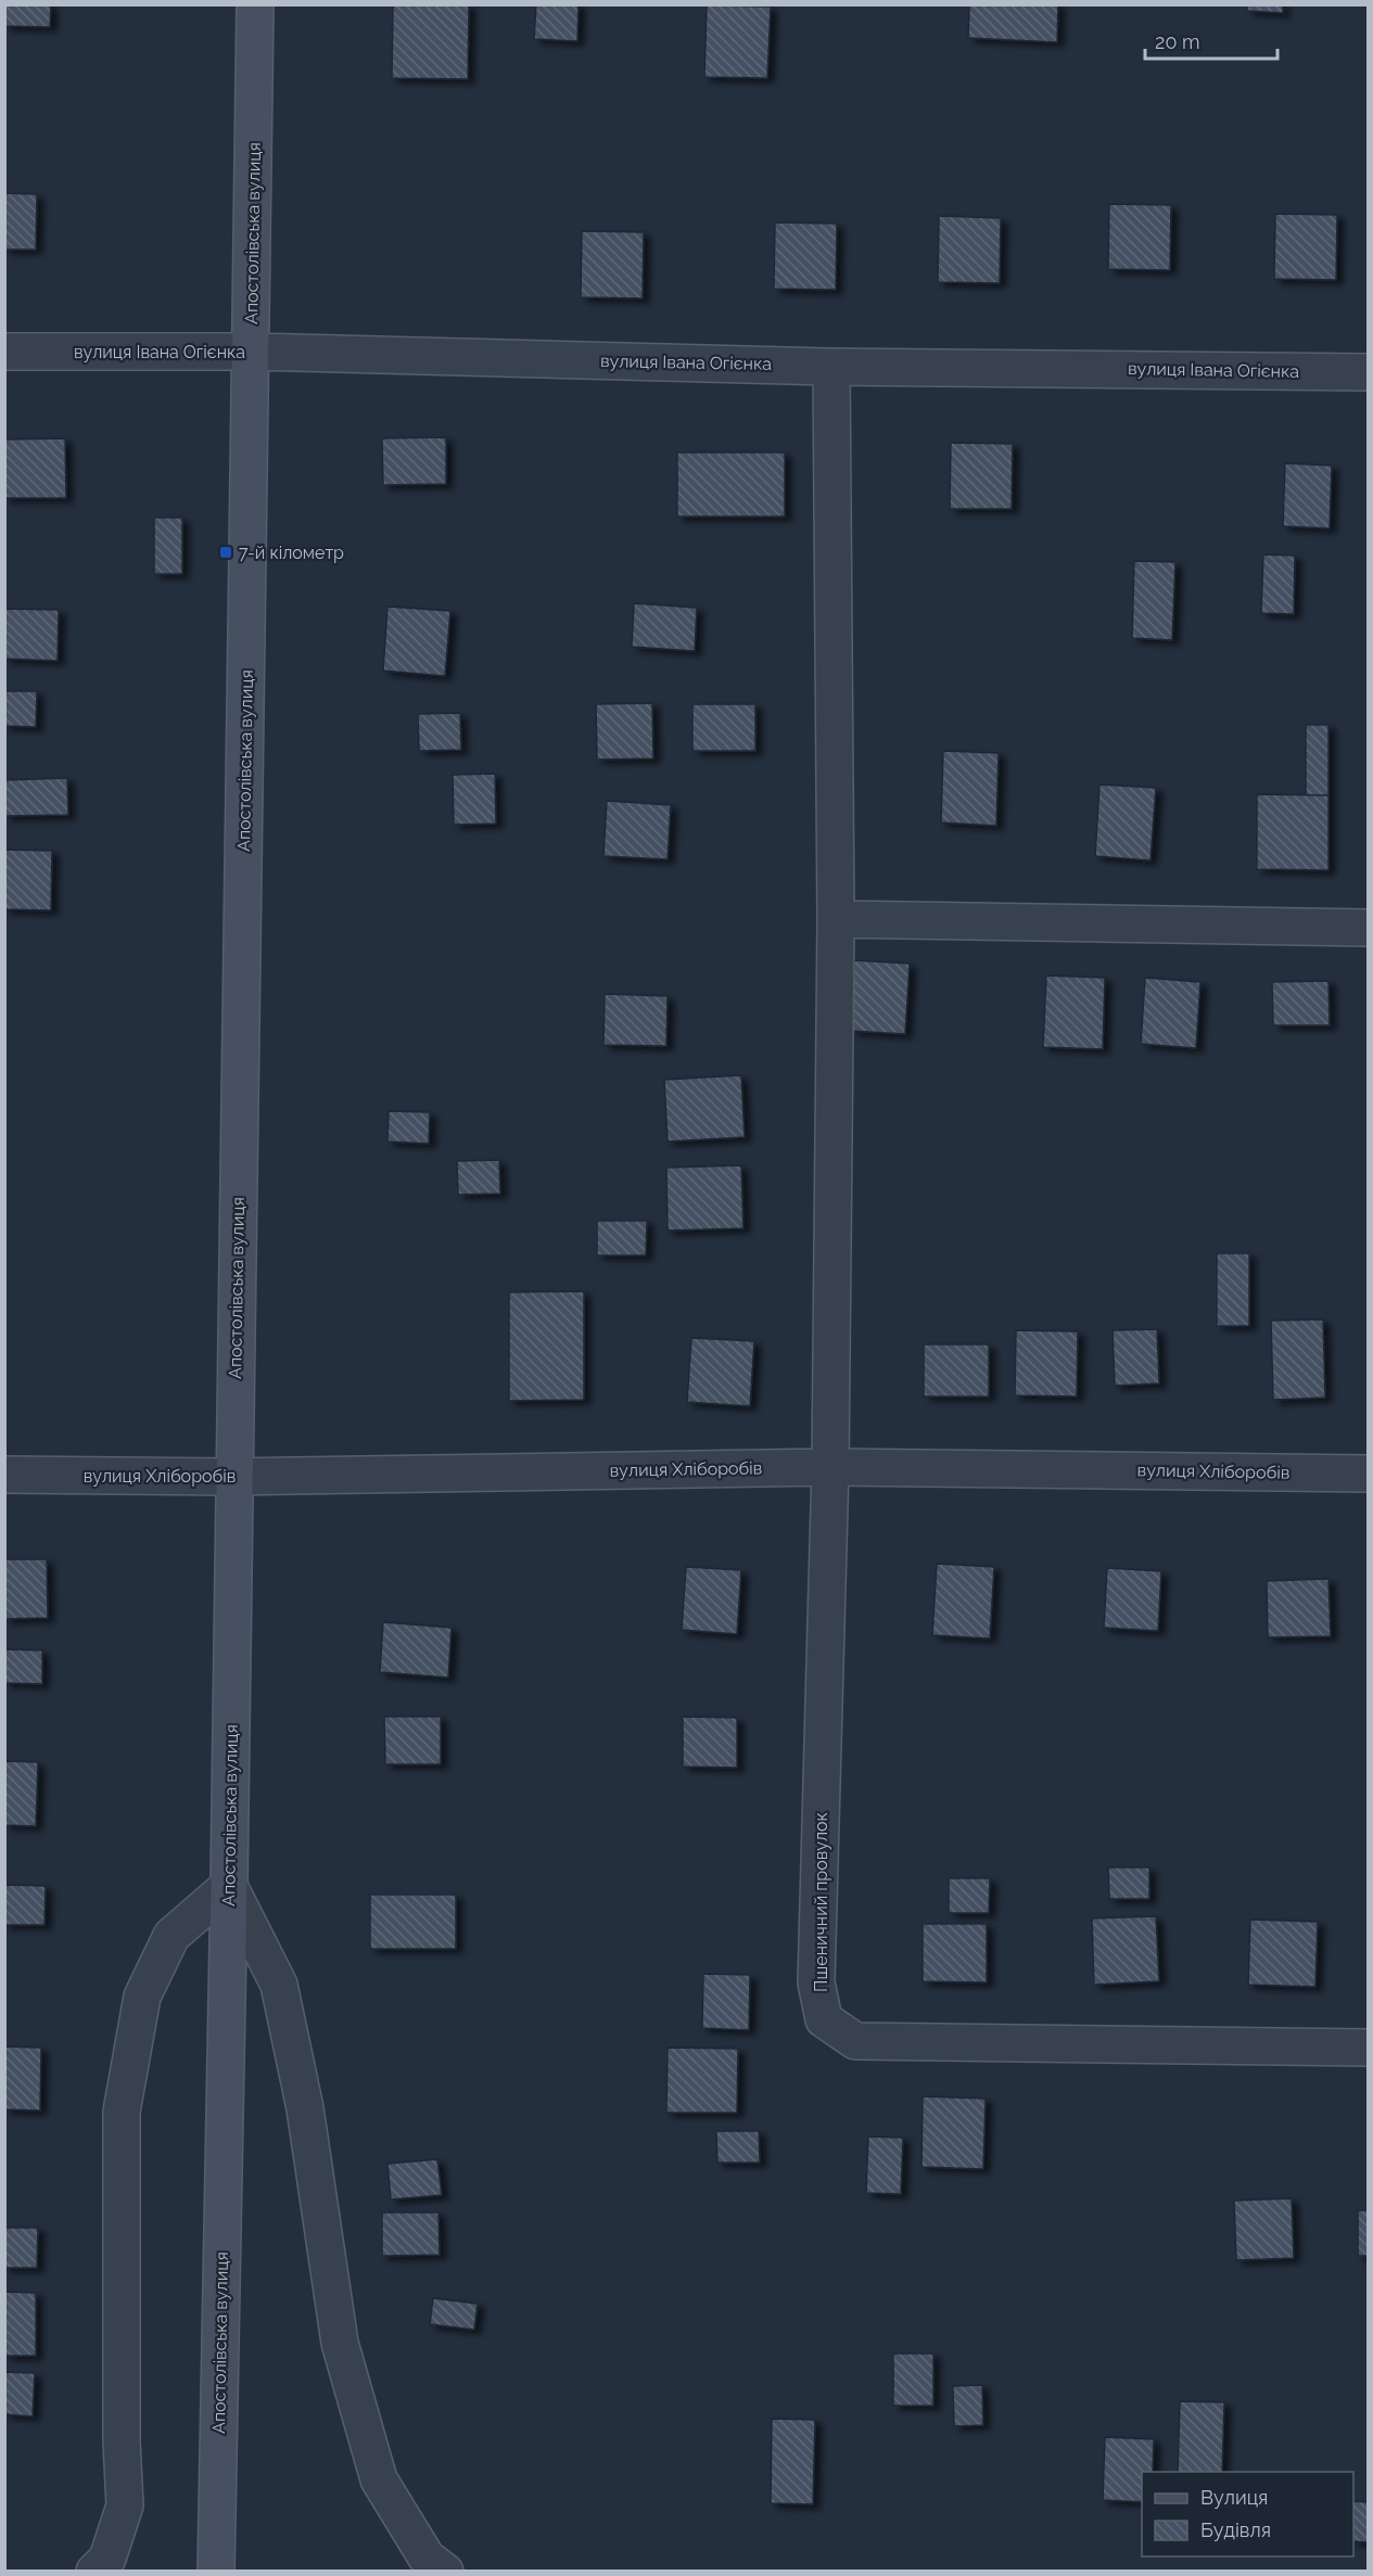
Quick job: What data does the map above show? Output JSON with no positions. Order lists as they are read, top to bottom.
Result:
{
  "streets": {
    "street": [
      "Апостолівська вулиця",
      "вулиця Івана Огієнка",
      "вулиця Хліборобів",
      "Пшеничний провулок"
    ]
  },
  "crossings": [
    ["Апостолівська вулиця", "вулиця Івана Огієнка"],
    ["Апостолівська вулиця", "вулиця Хліборобів"],
    ["вулиця Івана Огієнка", "Пшеничний провулок"],
    ["вулиця Хліборобів", "Пшеничний провулок"]
  ],
  "places": {
    "transit": ["7-й кілометр"]
  },
  "legend": ["Вулиця", "Будівля"],
  "scale_bar": "20 m"
}
